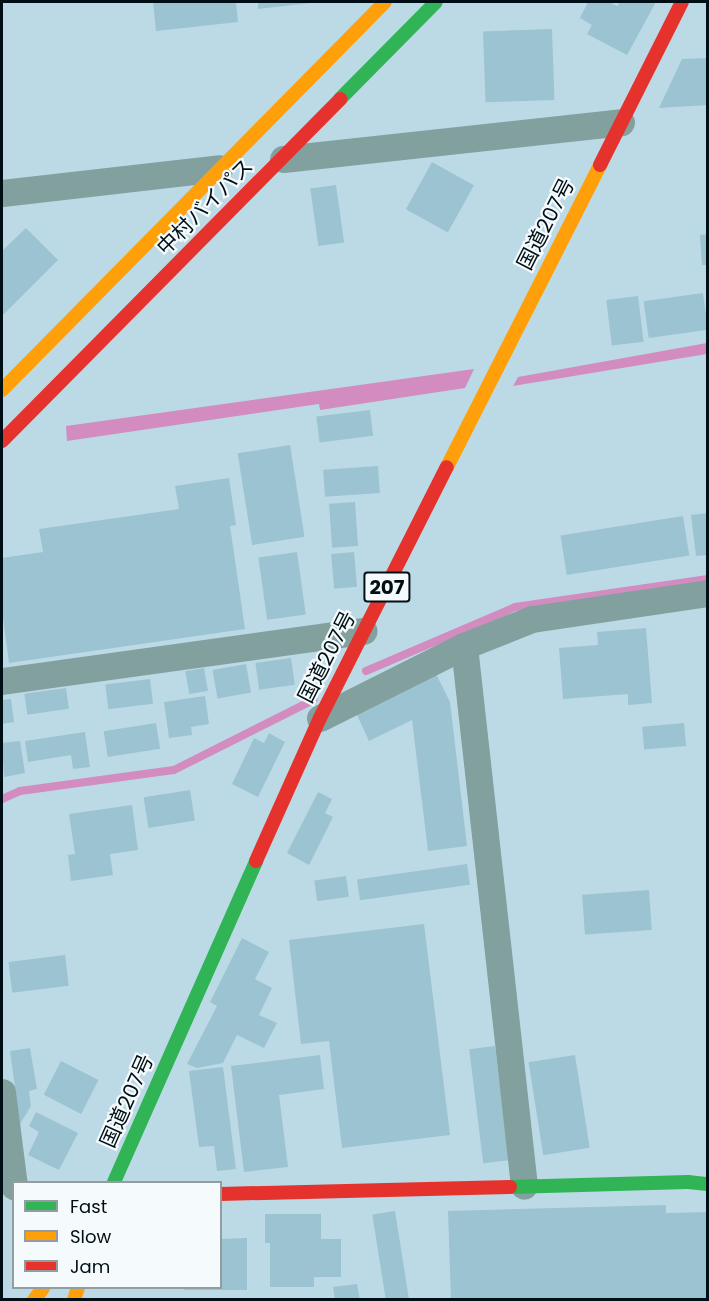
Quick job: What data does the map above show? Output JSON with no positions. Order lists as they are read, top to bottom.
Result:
{
  "streets": {
    "main road": ["中村バイパス", "国道207号", "207"]
  },
  "legend": ["Fast", "Slow", "Jam"]
}
